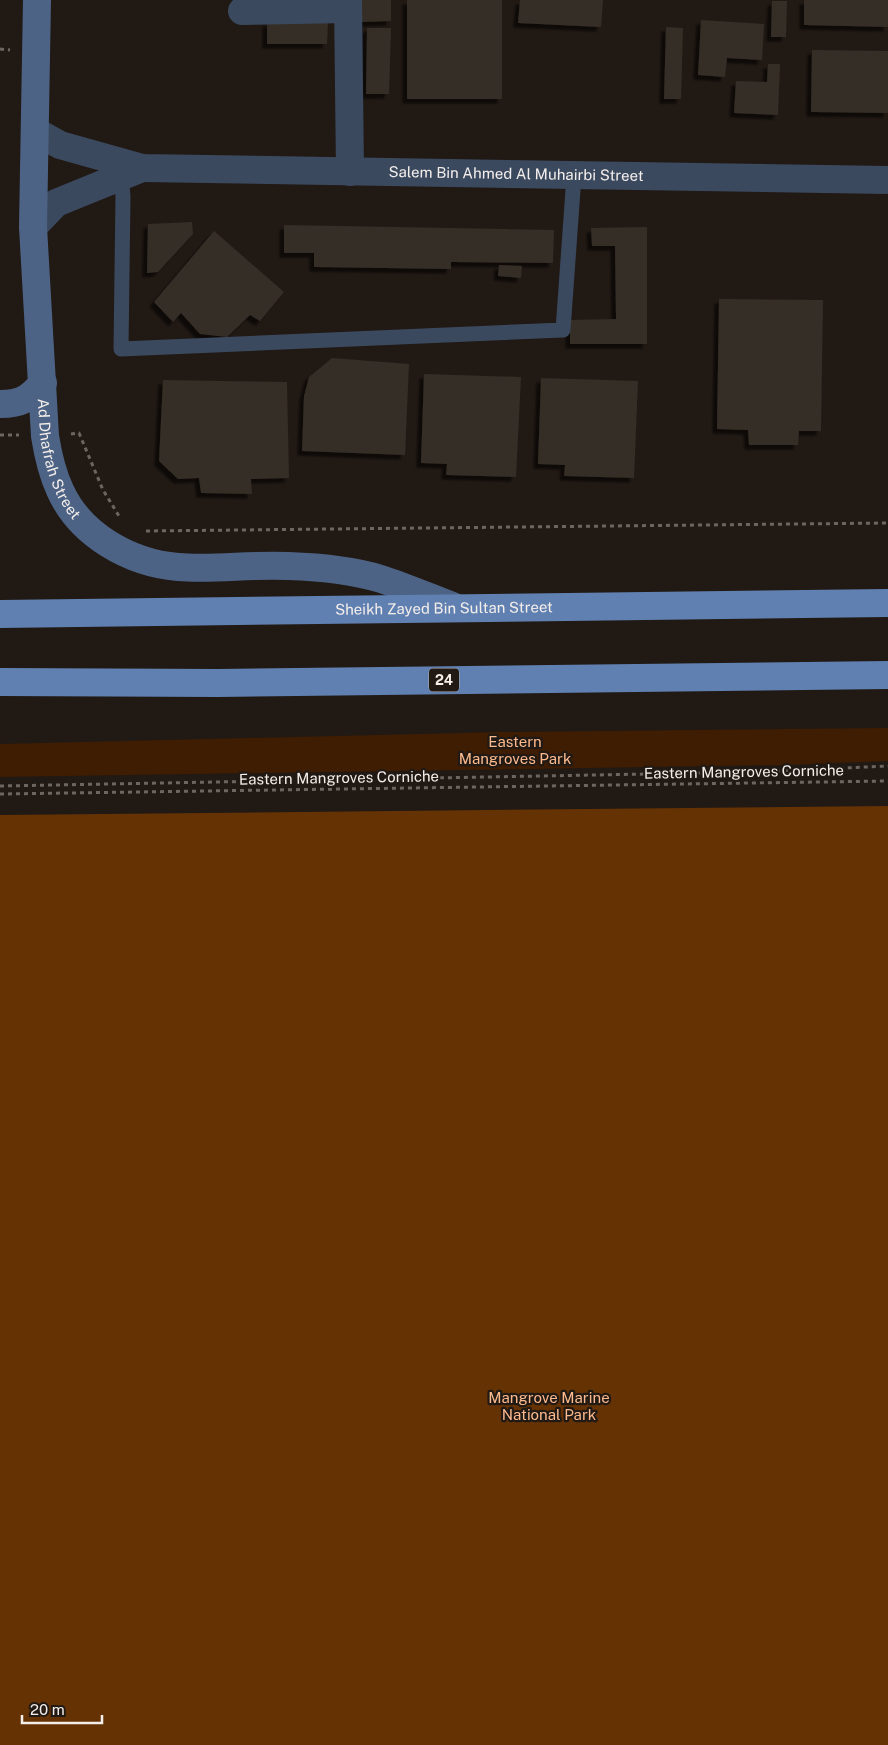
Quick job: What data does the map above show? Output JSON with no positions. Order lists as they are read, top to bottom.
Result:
{
  "streets": {
    "highway": ["Sheikh Zayed Bin Sultan Street", "24"],
    "main road": ["Ad Dhafrah Street"],
    "street": ["Salem Bin Ahmed Al Muhairbi Street"],
    "path": ["Eastern Mangroves Corniche"]
  },
  "crossings": [
    ["Salem Bin Ahmed Al Muhairbi Street", "Ad Dhafrah Street"],
    ["Ad Dhafrah Street", "Sheikh Zayed Bin Sultan Street"]
  ],
  "parks": ["Eastern Mangroves Park", "Mangrove Marine National Park"],
  "scale_bar": "20 m"
}
